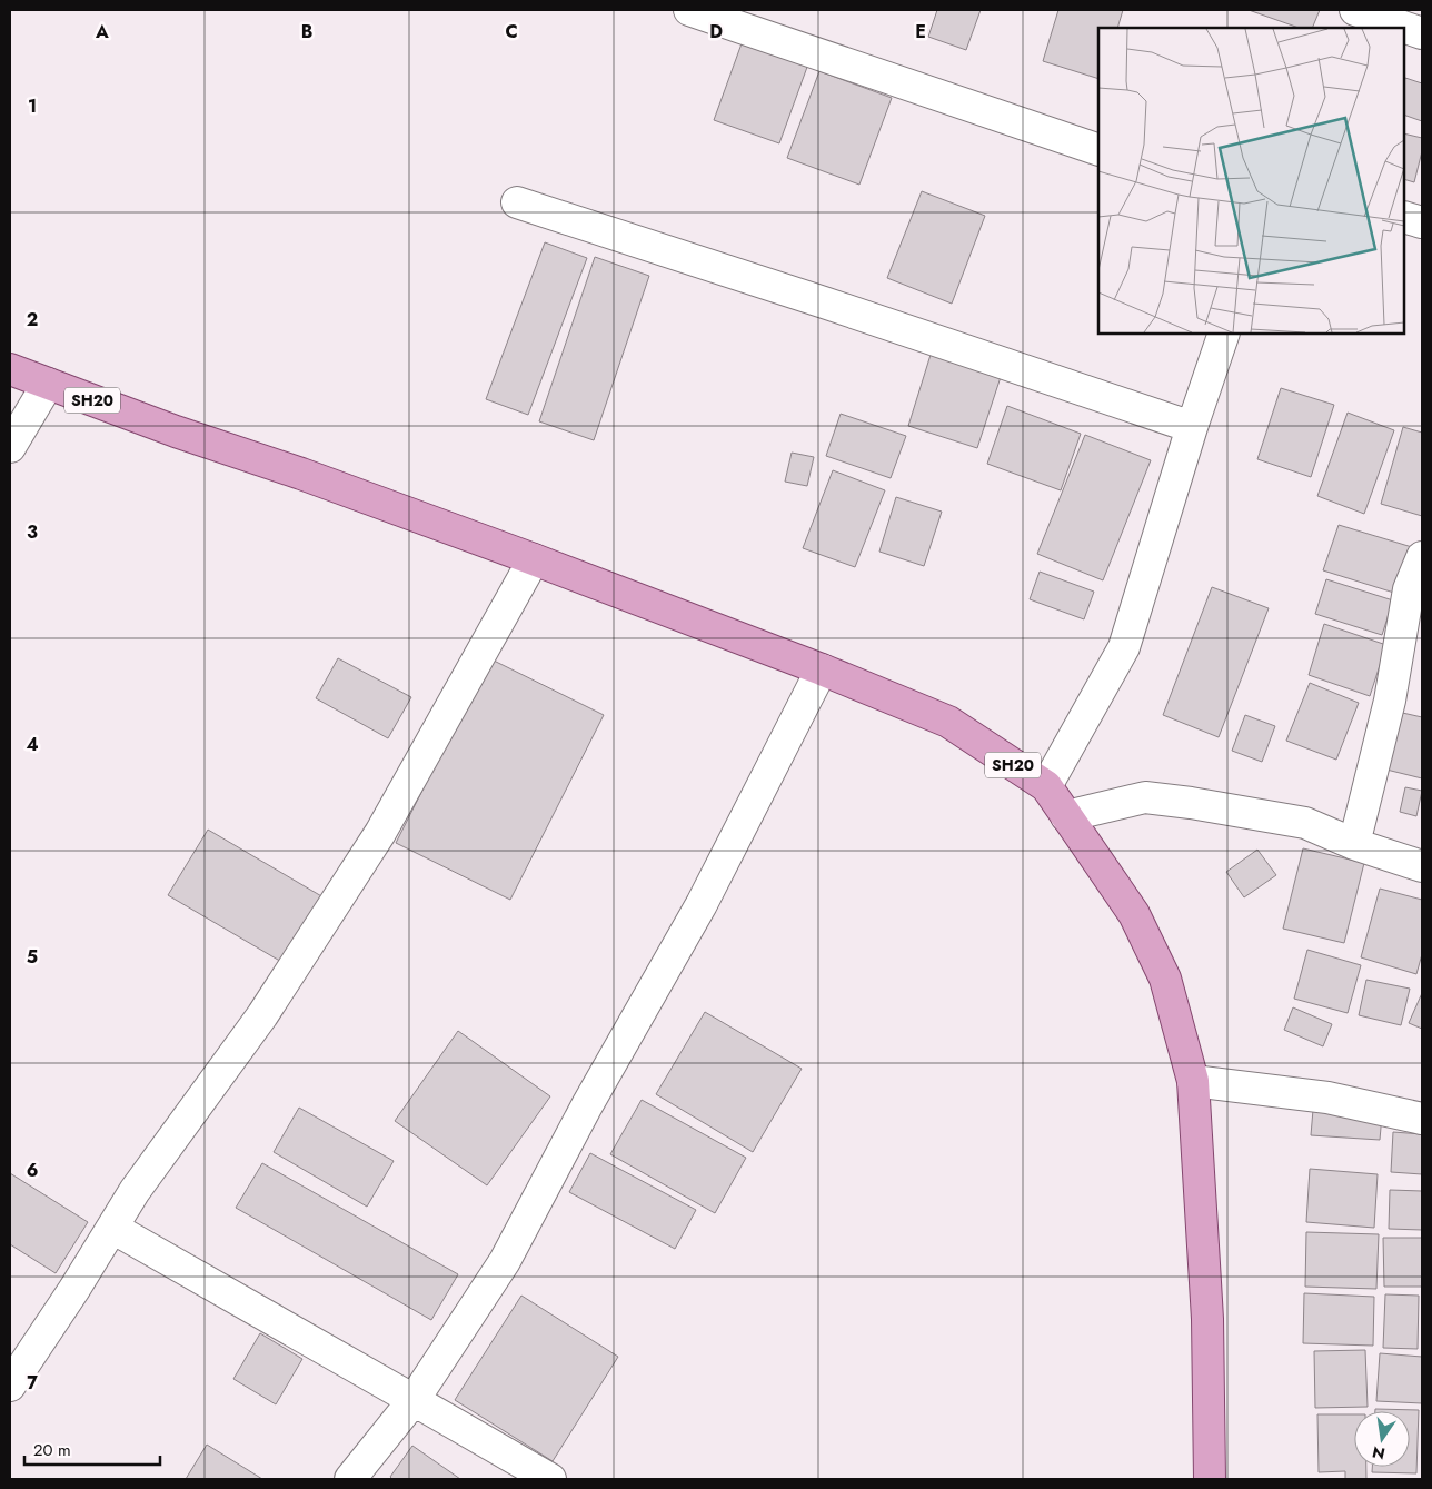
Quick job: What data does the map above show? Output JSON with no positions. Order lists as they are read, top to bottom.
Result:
{
  "streets": {
    "main road": ["SH20"]
  },
  "scale_bar": "20 m",
  "north": "bottom",
  "grid": {
    "columns": [
      "A",
      "B",
      "C",
      "D",
      "E"
    ],
    "rows": [
      "1",
      "2",
      "3",
      "4",
      "5",
      "6",
      "7"
    ]
  }
}
